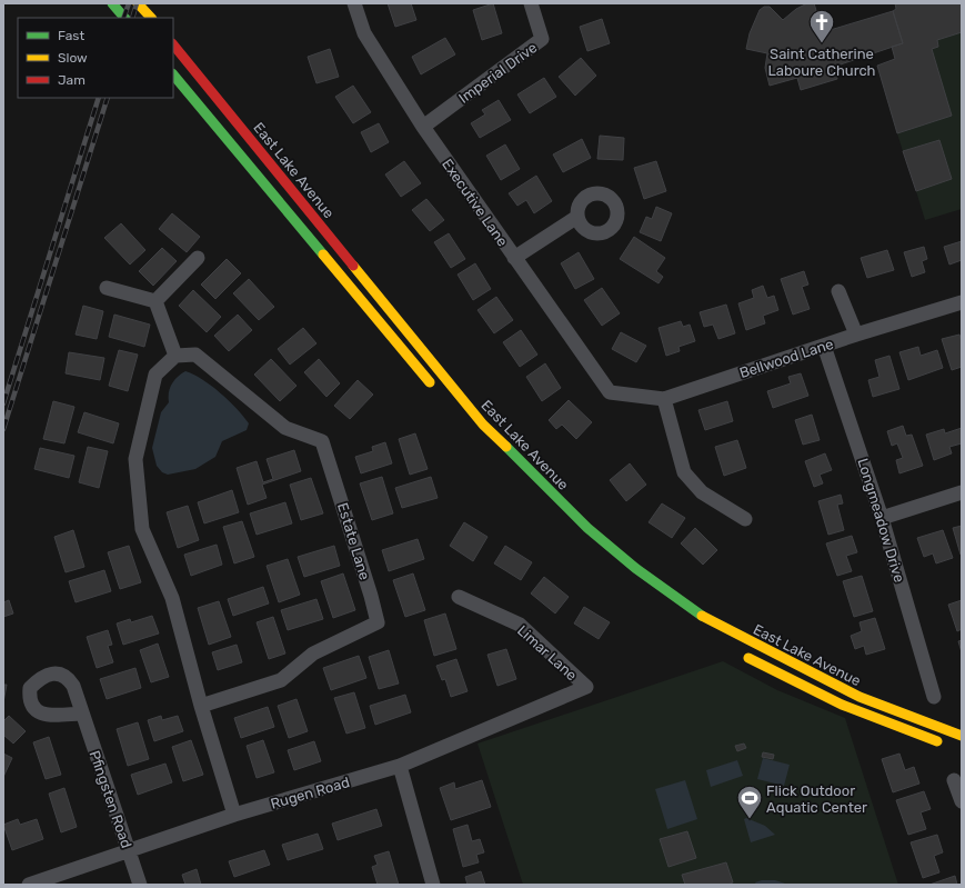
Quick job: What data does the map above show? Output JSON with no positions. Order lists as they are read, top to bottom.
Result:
{
  "streets": {
    "main road": ["East Lake Avenue"],
    "street": [
      "Imperial Drive",
      "Executive Lane",
      "Bellwood Lane",
      "Longmeadow Drive",
      "Estate Lane",
      "Limar Lane",
      "Rugen Road",
      "Pfingsten Road"
    ]
  },
  "crossings": [
    ["Imperial Drive", "Executive Lane"],
    ["Executive Lane", "Bellwood Lane"],
    ["Bellwood Lane", "Longmeadow Drive"],
    ["Limar Lane", "Rugen Road"],
    ["Rugen Road", "Pfingsten Road"]
  ],
  "places": {
    "church": ["Saint Catherine Laboure Church"],
    "sports": ["Flick Outdoor Aquatic Center"]
  },
  "legend": ["Fast", "Slow", "Jam"]
}
